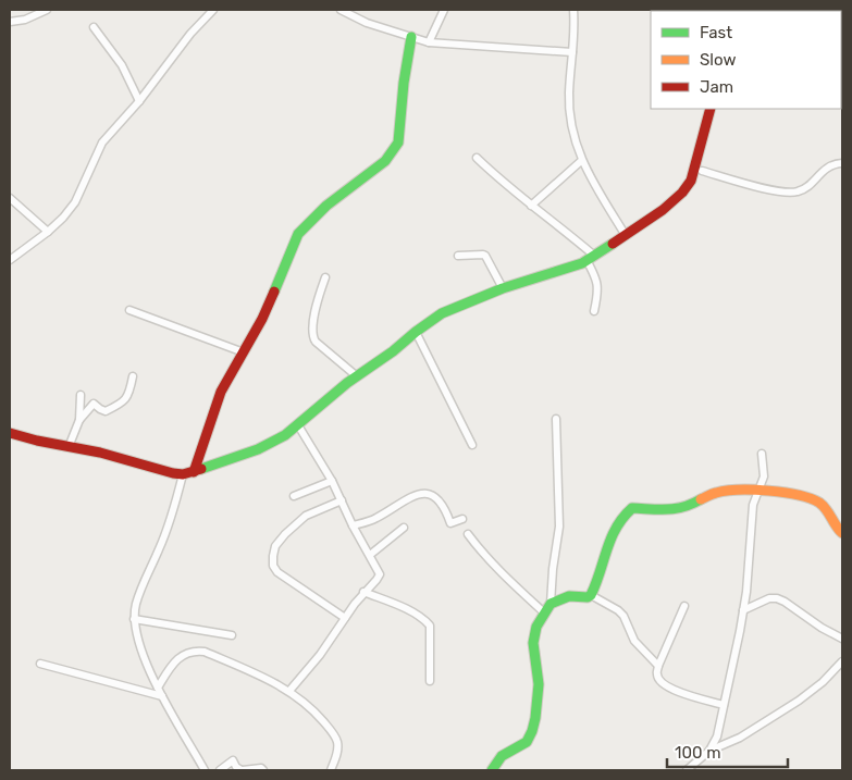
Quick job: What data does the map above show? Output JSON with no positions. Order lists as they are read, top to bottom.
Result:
{
  "legend": ["Fast", "Slow", "Jam"],
  "scale_bar": "100 m"
}
